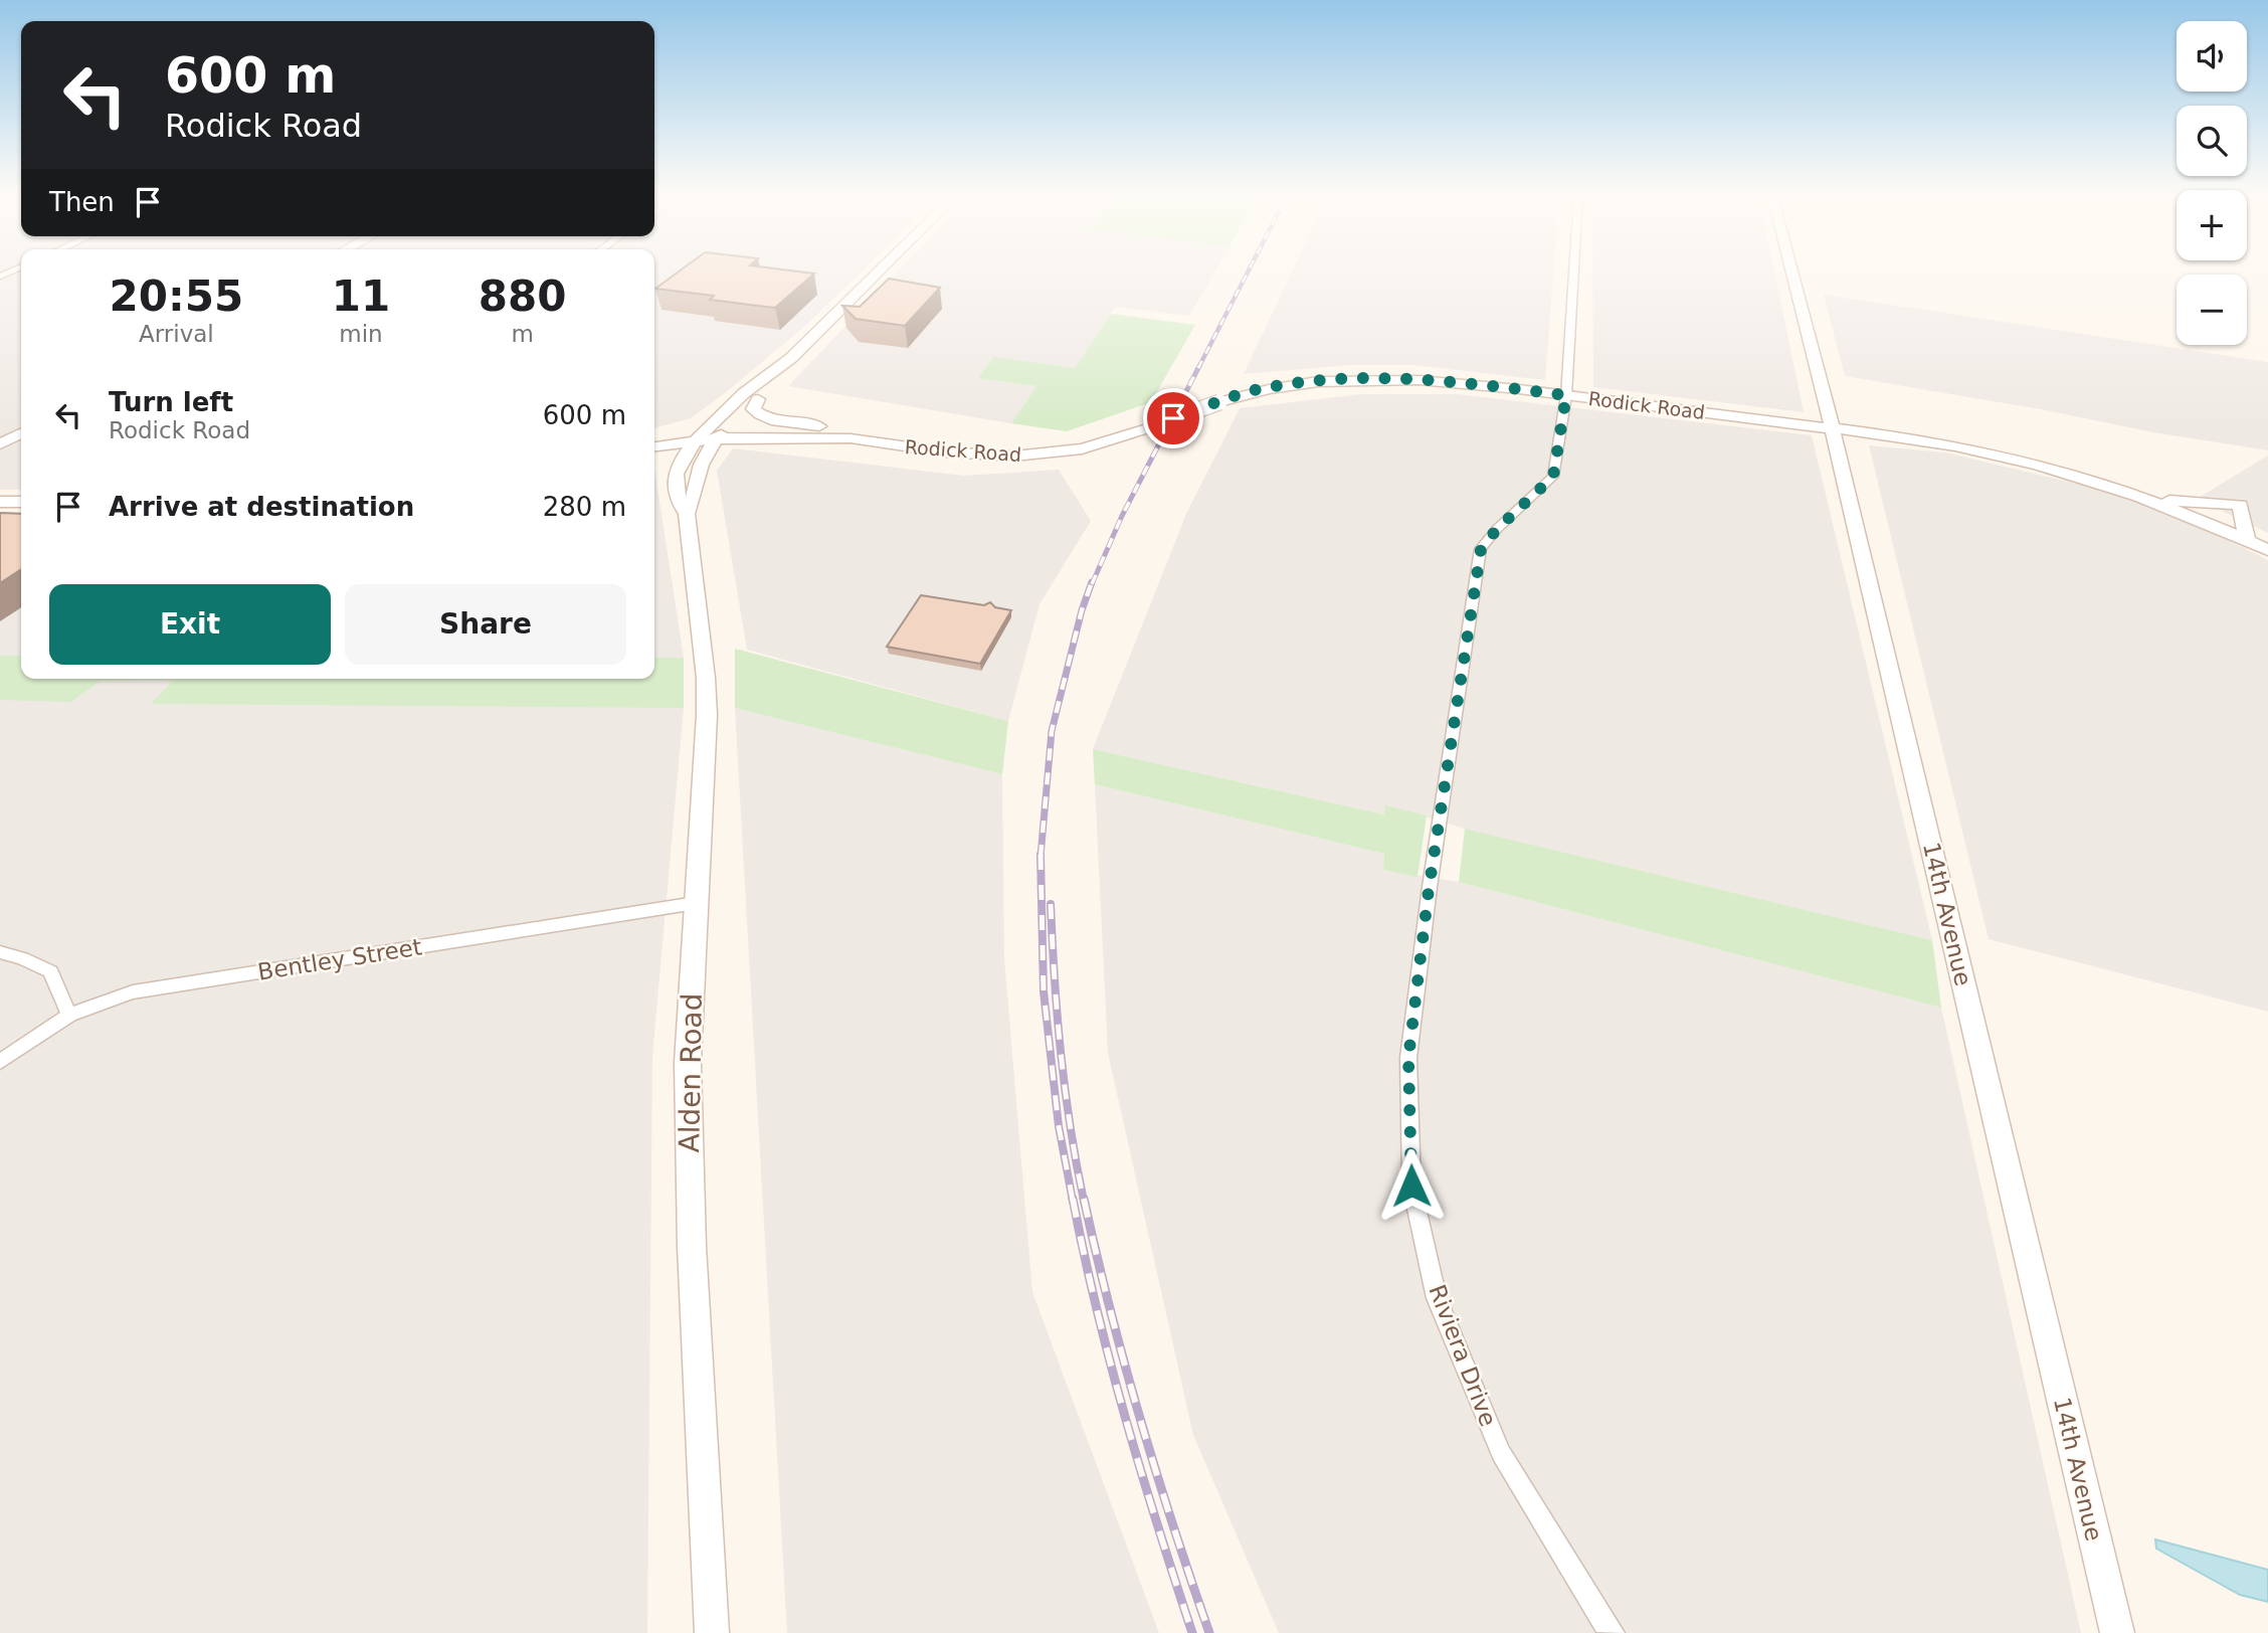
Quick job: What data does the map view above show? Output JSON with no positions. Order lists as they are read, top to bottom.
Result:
{
  "streets": {
    "main road": ["Rodick Road", "14th Avenue", "Alden Road"],
    "street": ["Bentley Street", "Riviera Drive"]
  },
  "crossings": [
    ["Rodick Road", "14th Avenue"],
    ["Rodick Road", "Alden Road"],
    ["Rodick Road", "Riviera Drive"],
    ["Bentley Street", "Alden Road"]
  ],
  "page": {
    "map_buttons": ["+", "−"],
    "turn": ["600 m", "Rodick Road"],
    "then": "Then",
    "eta": [
      "20:55",
      "Arrival",
      "11",
      "min",
      "880",
      "m"
    ],
    "list": [
      {
        "name": "Turn left",
        "note": "Rodick Road",
        "value": "600 m"
      },
      {
        "name": "Arrive at destination",
        "value": "280 m"
      }
    ],
    "buttons": ["Exit", "Share"]
  }
}
